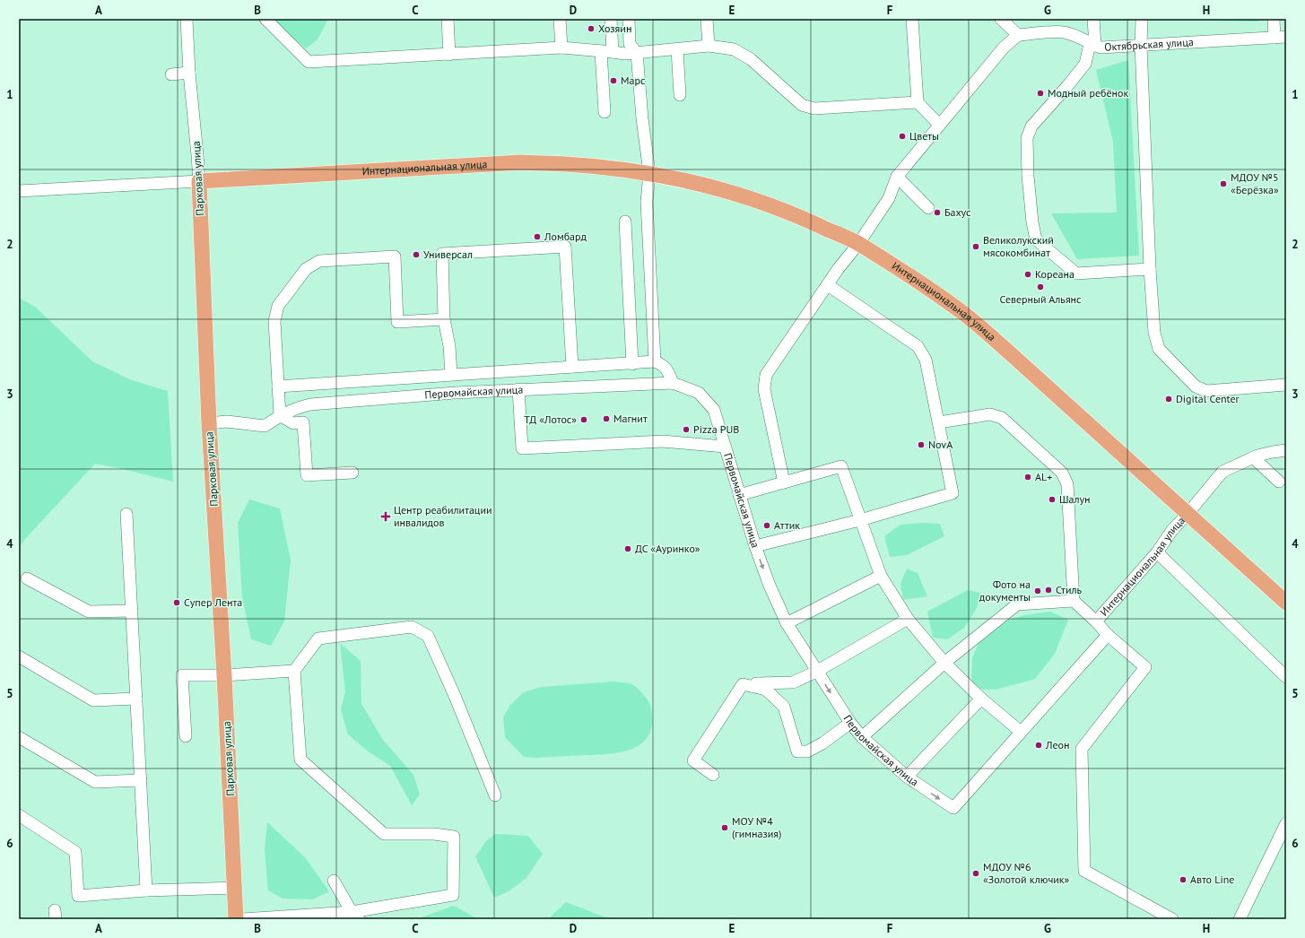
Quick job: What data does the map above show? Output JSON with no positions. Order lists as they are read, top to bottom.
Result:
{
  "streets": {
    "main road": ["Интернациональная улица", "Парковая улица"],
    "street": ["Октябрьская улица", "Первомайская улица"]
  },
  "crossings": [
    ["Интернациональная улица", "Парковая улица"],
    ["Интернациональная улица", "Первомайская улица"],
    ["Парковая улица", "Первомайская улица"]
  ],
  "places": {
    "other": [
      "Хозяин",
      "Марс",
      "Модный ребёнок",
      "Цветы",
      "МДОУ №5 «Берёзка»",
      "Бахус",
      "Ломбард",
      "Великолукский мясокомбинат",
      "Универсал",
      "Кореана",
      "Северный Альянс",
      "Digital Center",
      "Магнит",
      "ТД «Лотос»",
      "Pizza PUB",
      "NovA",
      "AL+",
      "Шалун",
      "Аттик",
      "ДС «Ауринко»",
      "Стиль",
      "Фото на документы",
      "Супер Лента",
      "Леон",
      "МОУ №4 (гимназия)",
      "МДОУ №6 «Золотой ключик»",
      "Авто Line"
    ],
    "health": ["Центр реабилитации инвалидов"]
  },
  "grid": {
    "columns": [
      "A",
      "B",
      "C",
      "D",
      "E",
      "F",
      "G",
      "H"
    ],
    "rows": [
      "1",
      "2",
      "3",
      "4",
      "5",
      "6"
    ]
  }
}
